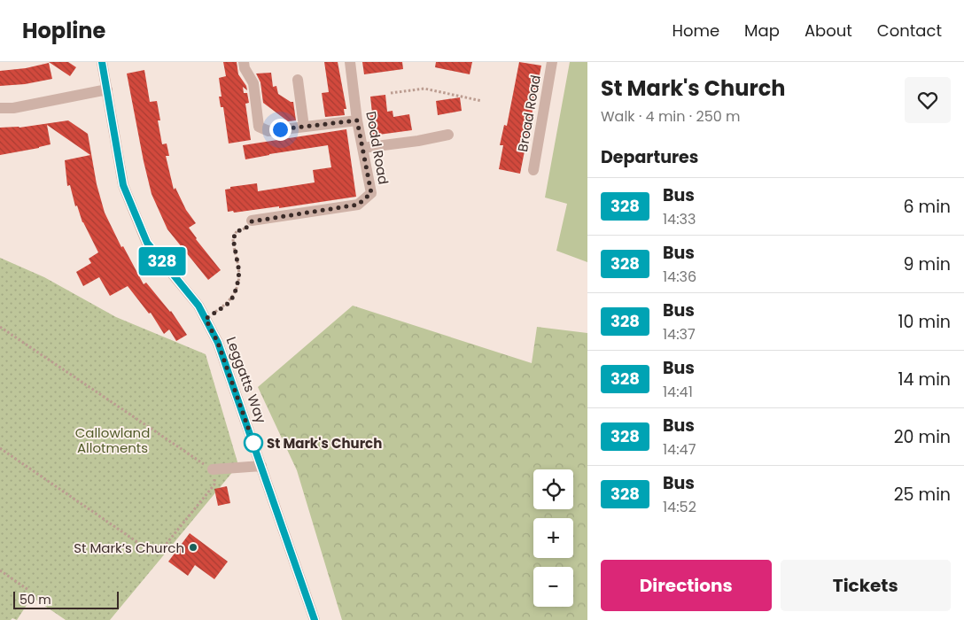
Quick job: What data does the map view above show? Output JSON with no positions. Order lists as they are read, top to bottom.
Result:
{
  "streets": {
    "street": ["Broad Road", "Dodd Road", "Leggatts Way"]
  },
  "parks": ["Callowland Allotments"],
  "places": ["St Mark's Church", "St Mark’s Church"],
  "lines": ["bus line 328"],
  "scale_bar": "50 m",
  "page": {
    "header": "Hopline",
    "nav": [
      "Home",
      "Map",
      "About",
      "Contact"
    ],
    "on_map": "328",
    "heading": [
      ["St Mark's Church", "Walk · 4 min · 250 m"],
      "Departures"
    ],
    "list": [
      {
        "mark": "328",
        "name": "Bus",
        "note": "14:33",
        "value": "6 min"
      },
      {
        "mark": "328",
        "name": "Bus",
        "note": "14:36",
        "value": "9 min"
      },
      {
        "mark": "328",
        "name": "Bus",
        "note": "14:37",
        "value": "10 min"
      },
      {
        "mark": "328",
        "name": "Bus",
        "note": "14:41",
        "value": "14 min"
      },
      {
        "mark": "328",
        "name": "Bus",
        "note": "14:47",
        "value": "20 min"
      },
      {
        "mark": "328",
        "name": "Bus",
        "note": "14:52",
        "value": "25 min"
      }
    ],
    "map_buttons": ["+", "−"],
    "buttons": ["Directions", "Tickets"],
    "scale": "50 m"
  }
}
